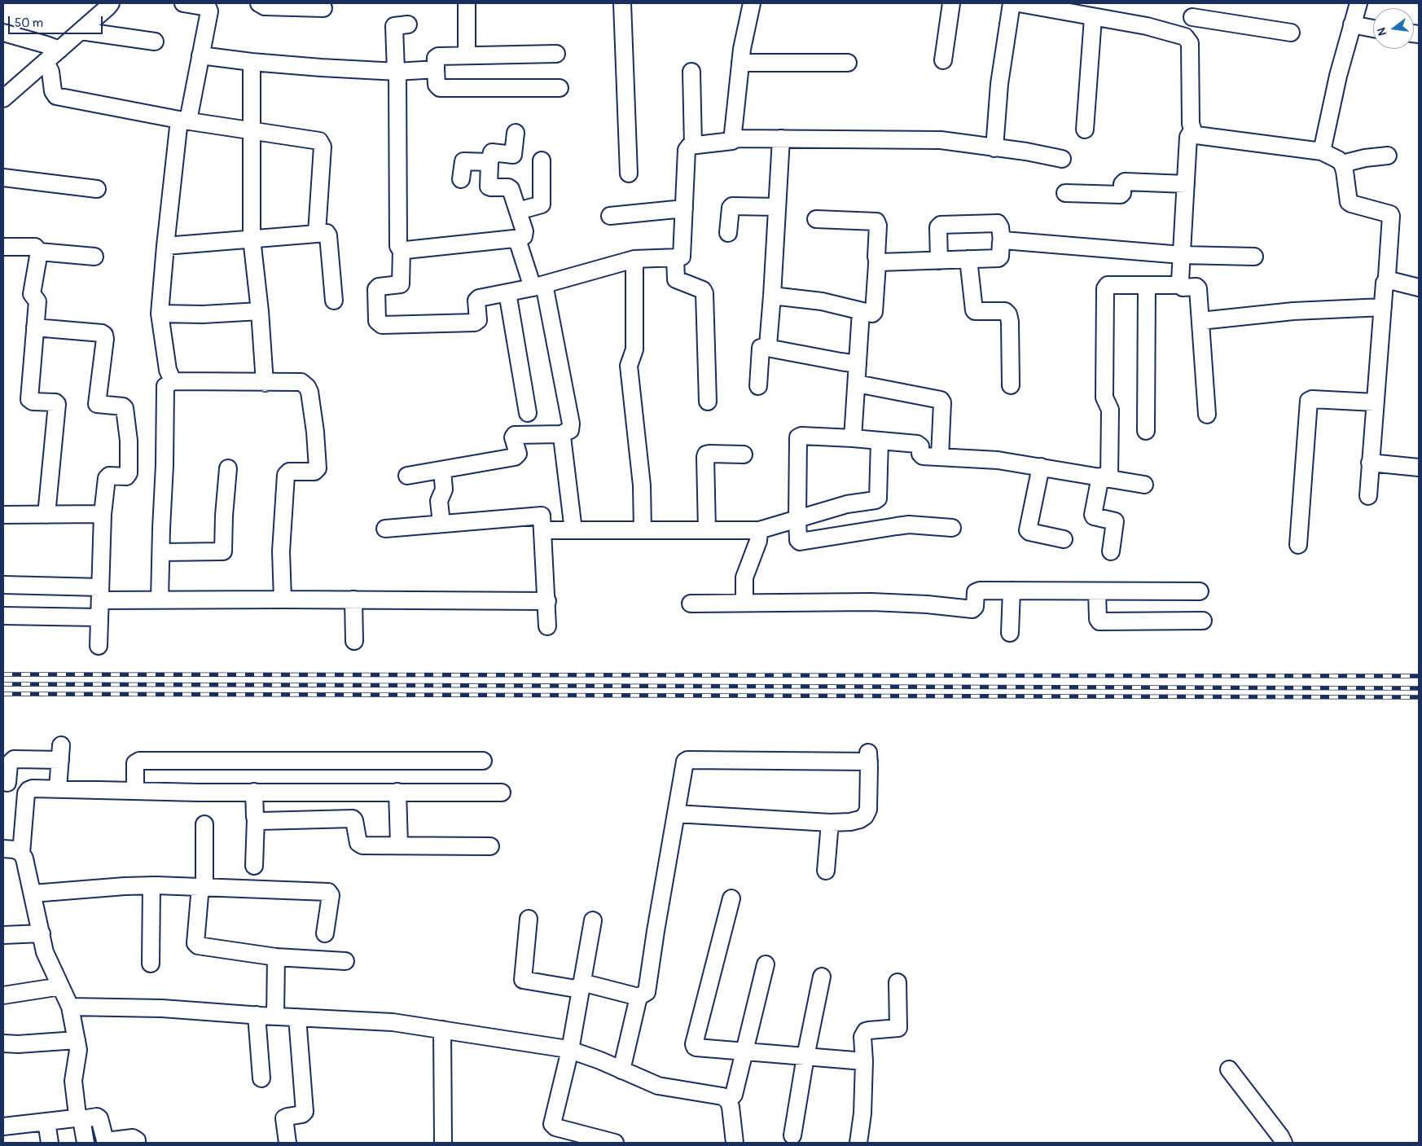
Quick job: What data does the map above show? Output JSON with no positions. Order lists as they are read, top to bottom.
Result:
{
  "scale_bar": "50 m",
  "north": "left"
}
